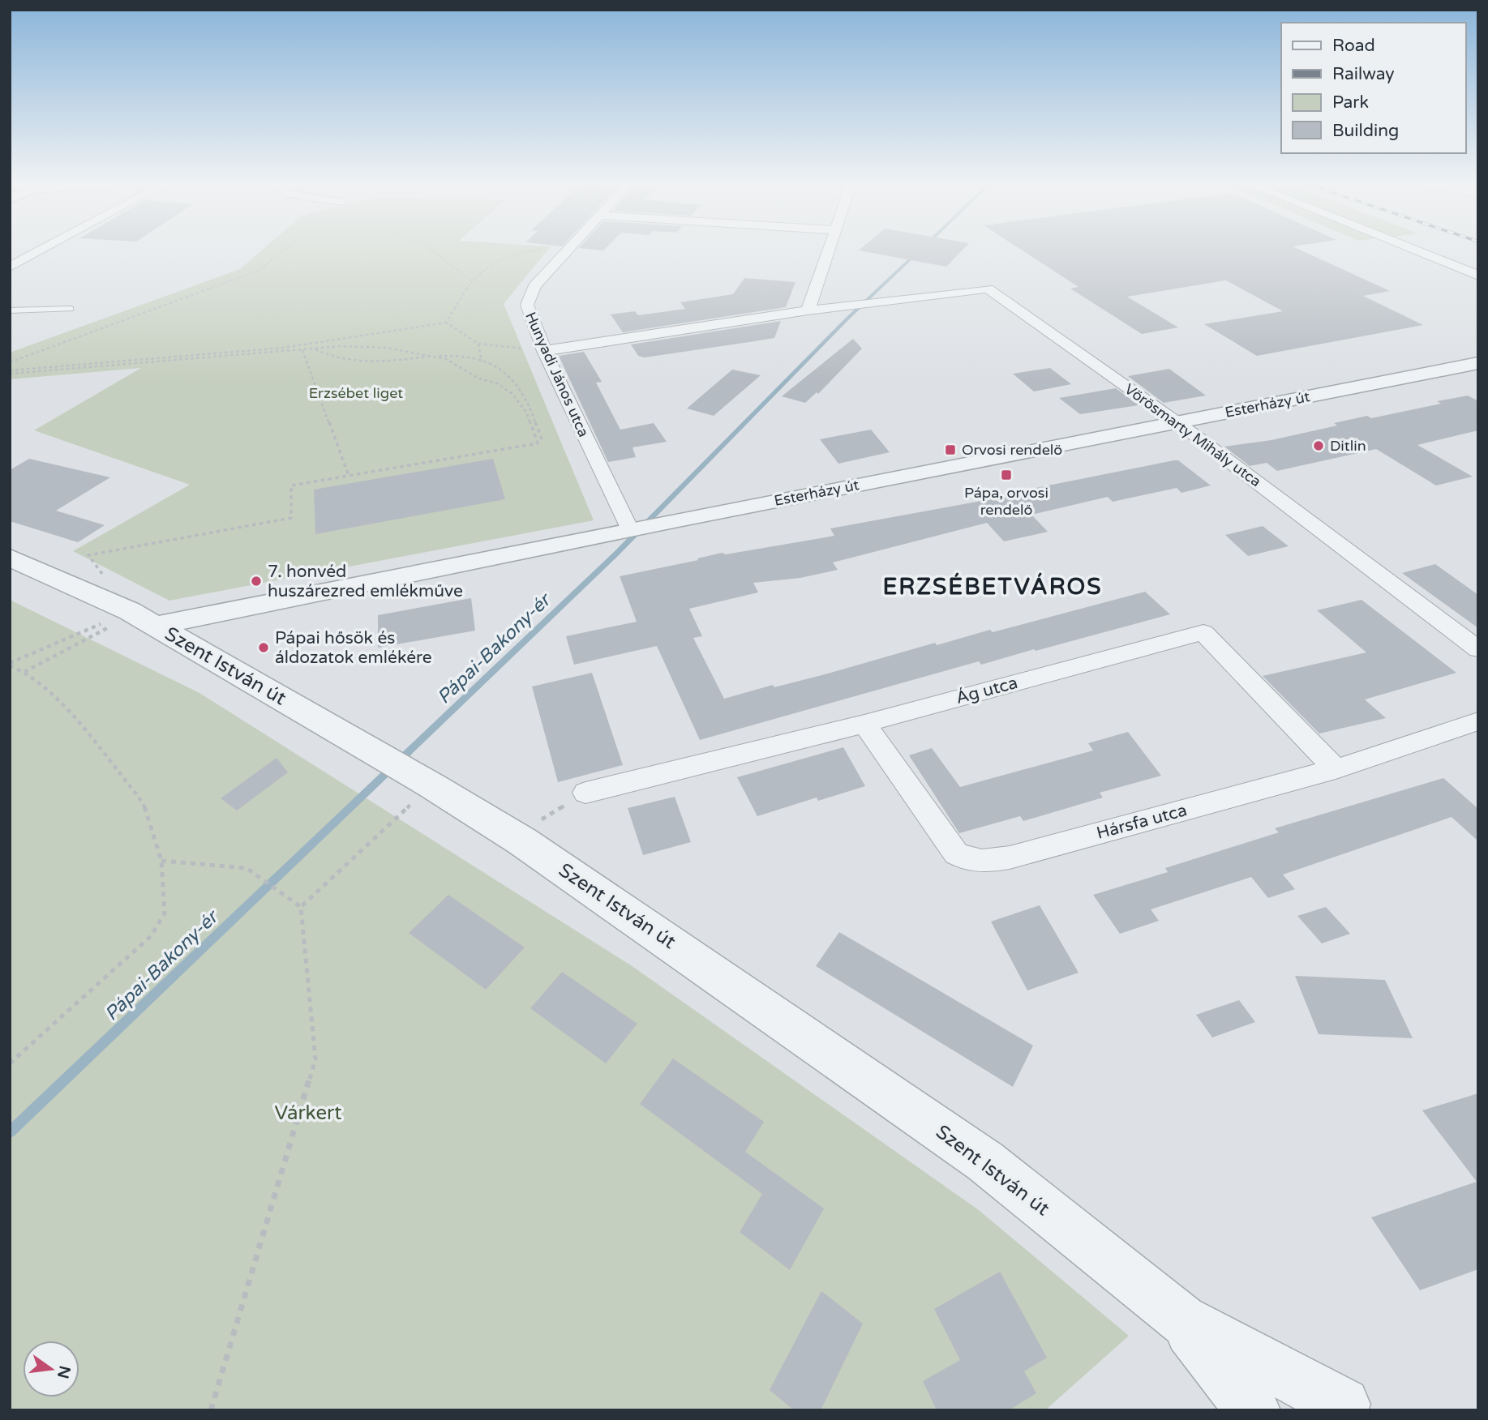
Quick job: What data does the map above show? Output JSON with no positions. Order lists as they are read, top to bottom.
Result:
{
  "streets": {
    "street": [
      "Hunyadi János utca",
      "Esterházy út",
      "Vörösmarty Mihály utca",
      "Szent István út",
      "Ág utca",
      "Hársfa utca"
    ]
  },
  "crossings": [
    ["Hunyadi János utca", "Esterházy út"],
    ["Hunyadi János utca", "Vörösmarty Mihály utca"],
    ["Esterházy út", "Vörösmarty Mihály utca"],
    ["Esterházy út", "Szent István út"],
    ["Ág utca", "Hársfa utca"]
  ],
  "districts": ["ERZSÉBETVÁROS"],
  "water": ["Pápai-Bakony-ér"],
  "parks": ["Erzsébet liget", "Várkert"],
  "places": {
    "other": ["Ditlin", "7. honvéd huszárezred emlékműve", "Pápai hősök és áldozatok emlékére"],
    "transit": ["Orvosi rendelö", "Pápa, orvosi rendelő"]
  },
  "legend": [
    "Road",
    "Railway",
    "Park",
    "Building"
  ],
  "north": "right"
}
